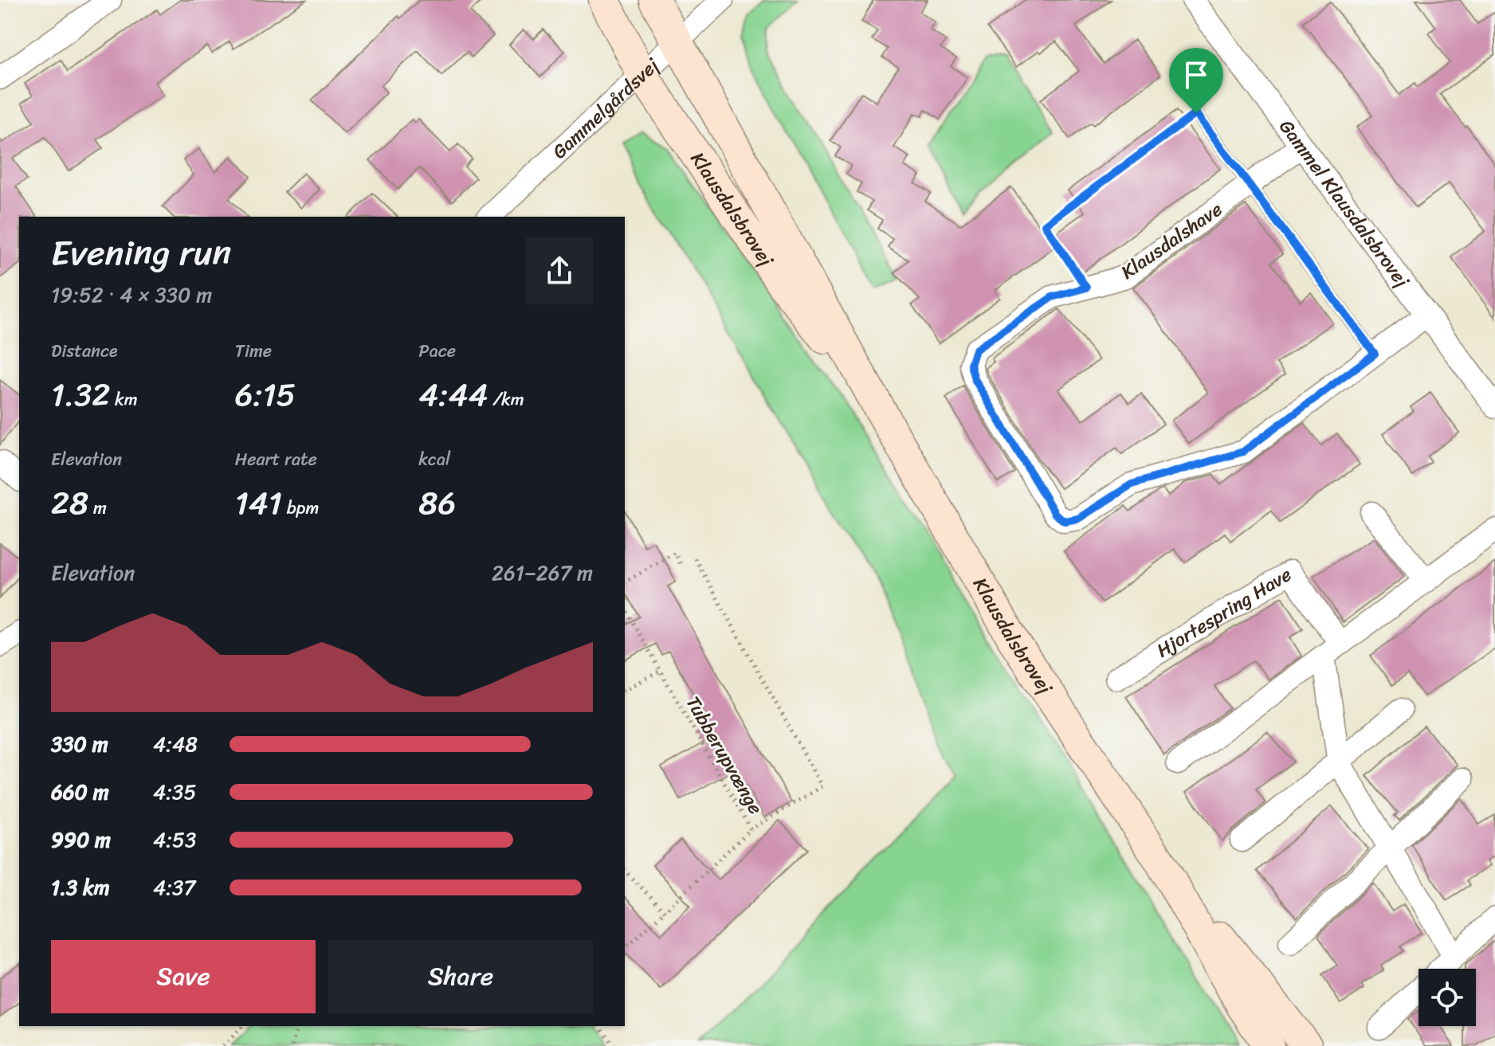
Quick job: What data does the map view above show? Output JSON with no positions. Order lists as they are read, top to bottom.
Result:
{
  "streets": {
    "street": [
      "Gammelgårdsvej",
      "Gammel Klausdalsbrovej",
      "Klausdalsbrovej",
      "Klausdalshave",
      "Hjortespring Have"
    ],
    "path": ["Tubberupvænge"]
  },
  "crossings": [
    ["Gammelgårdsvej", "Klausdalsbrovej"],
    ["Gammel Klausdalsbrovej", "Klausdalshave"]
  ],
  "page": {
    "heading": ["Evening run", "19:52 · 4 × 330 m"],
    "stats": [
      ["Distance", "1.32 km"],
      ["Time", "6:15"],
      ["Pace", "4:44 /km"],
      ["Elevation", "28 m"],
      ["Heart rate", "141 bpm"],
      ["kcal", "86"]
    ],
    "chart": ["Elevation", "261–267 m"],
    "list": [
      {
        "name": "330 m",
        "note": "4:48"
      },
      {
        "name": "660 m",
        "note": "4:35"
      },
      {
        "name": "990 m",
        "note": "4:53"
      },
      {
        "name": "1.3 km",
        "note": "4:37"
      }
    ],
    "buttons": ["Save", "Share"]
  }
}
